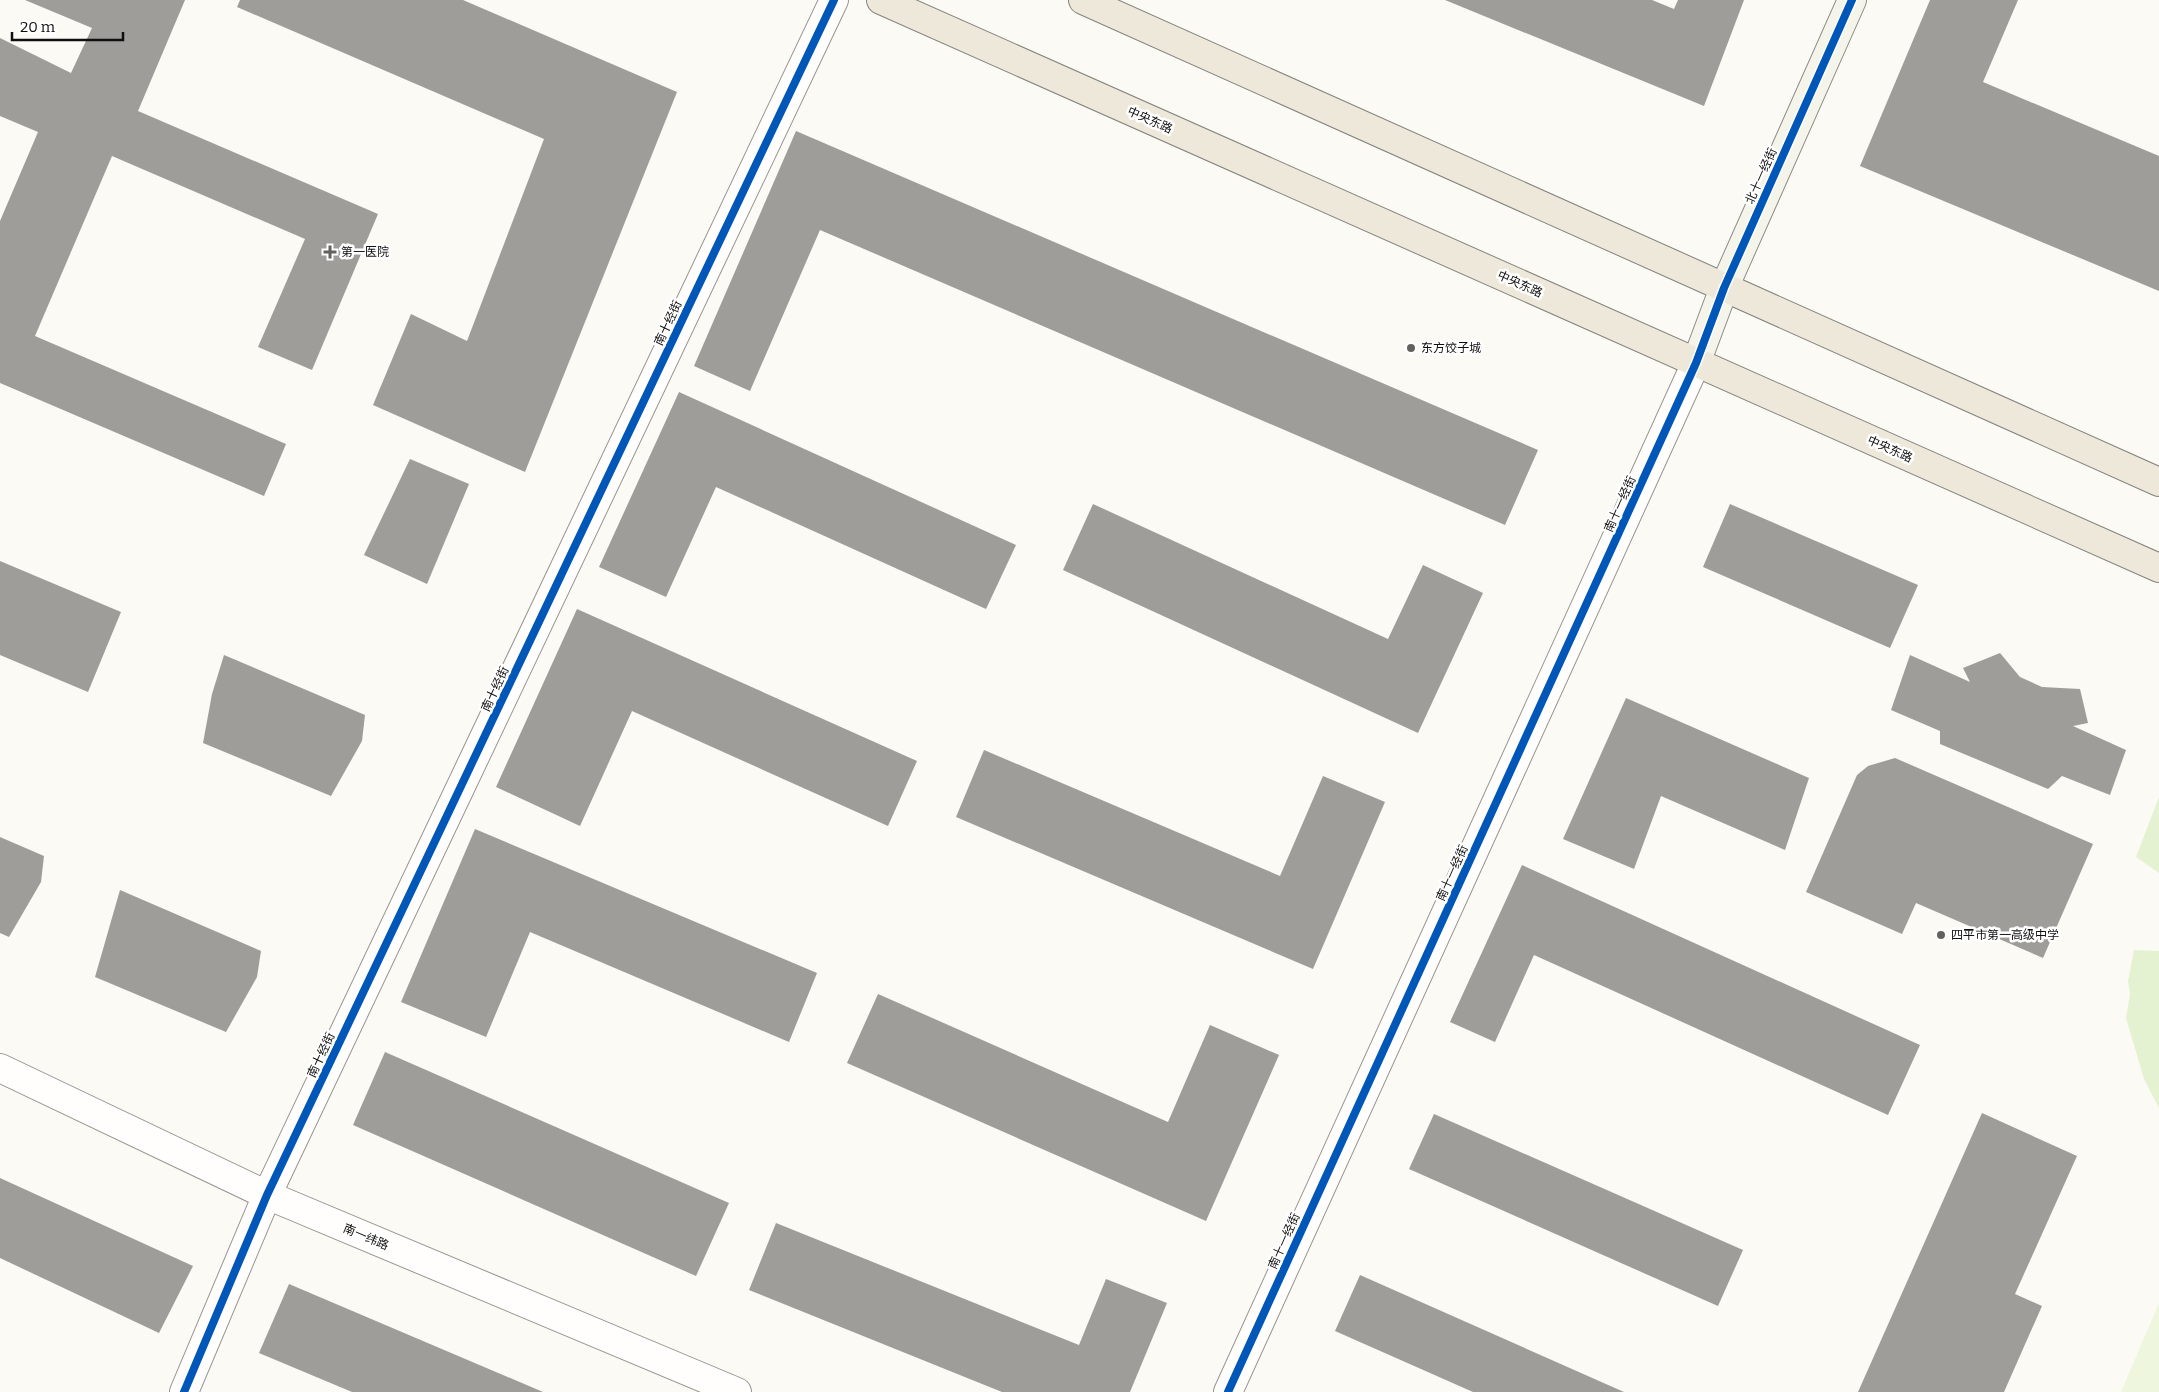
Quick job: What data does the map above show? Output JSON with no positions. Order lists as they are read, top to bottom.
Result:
{
  "streets": {
    "main road": ["中央东路"],
    "street": [
      "北十一经街",
      "南十经街",
      "南十一经街",
      "南一纬路"
    ]
  },
  "crossings": [
    ["中央东路", "北十一经街"],
    ["中央东路", "南十一经街"],
    ["北十一经街", "南十一经街"],
    ["南十经街", "南一纬路"]
  ],
  "places": {
    "health": ["第一医院"],
    "other": ["东方饺子城", "四平市第一高级中学"]
  },
  "scale_bar": "20 m"
}
